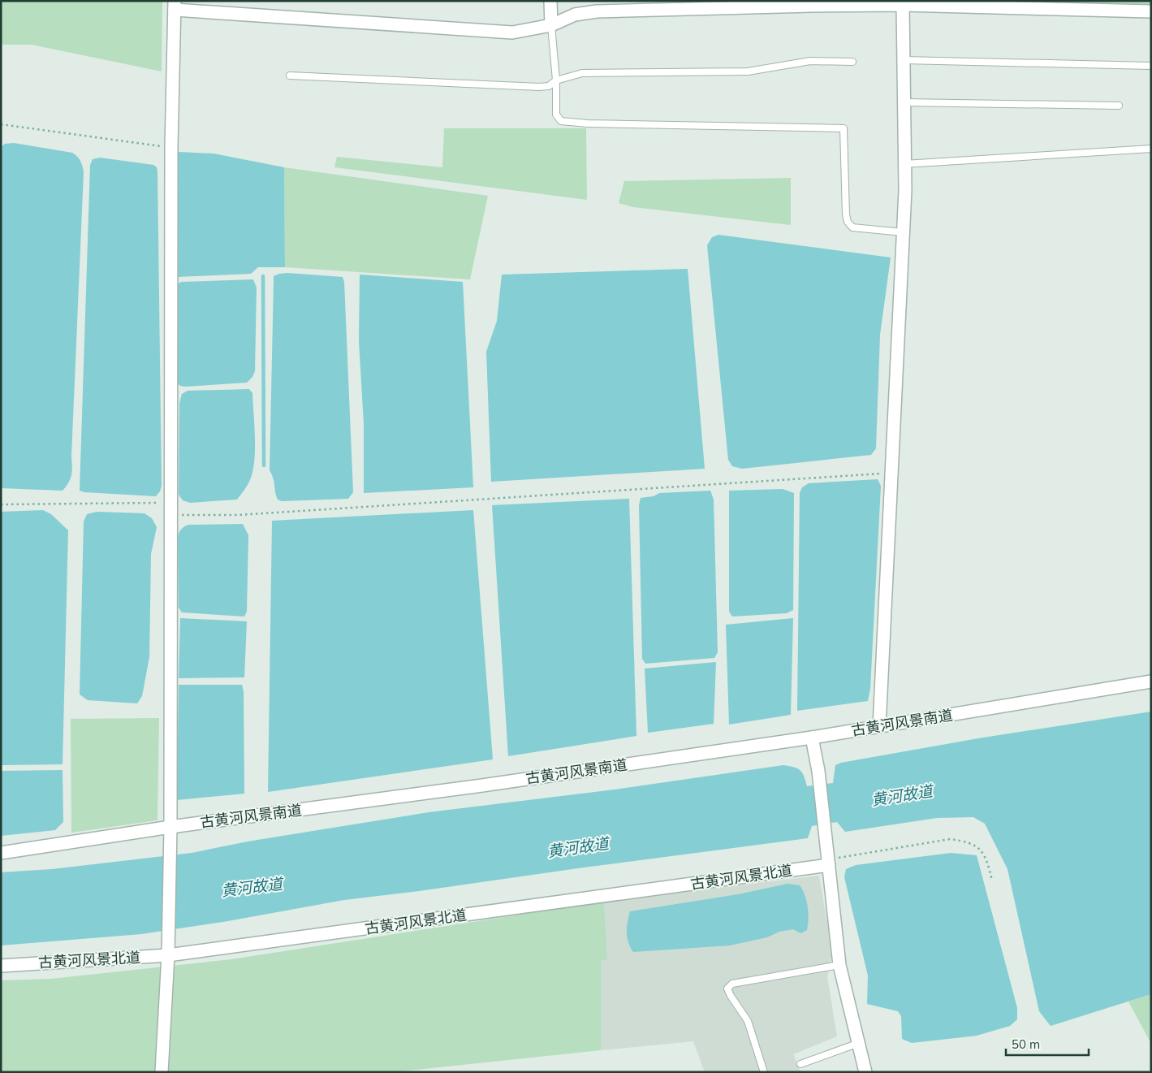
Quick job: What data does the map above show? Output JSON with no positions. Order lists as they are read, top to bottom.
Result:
{
  "streets": {
    "street": ["古黄河风景南道", "古黄河风景北道"]
  },
  "water": ["黄河故道"],
  "scale_bar": "50 m"
}
